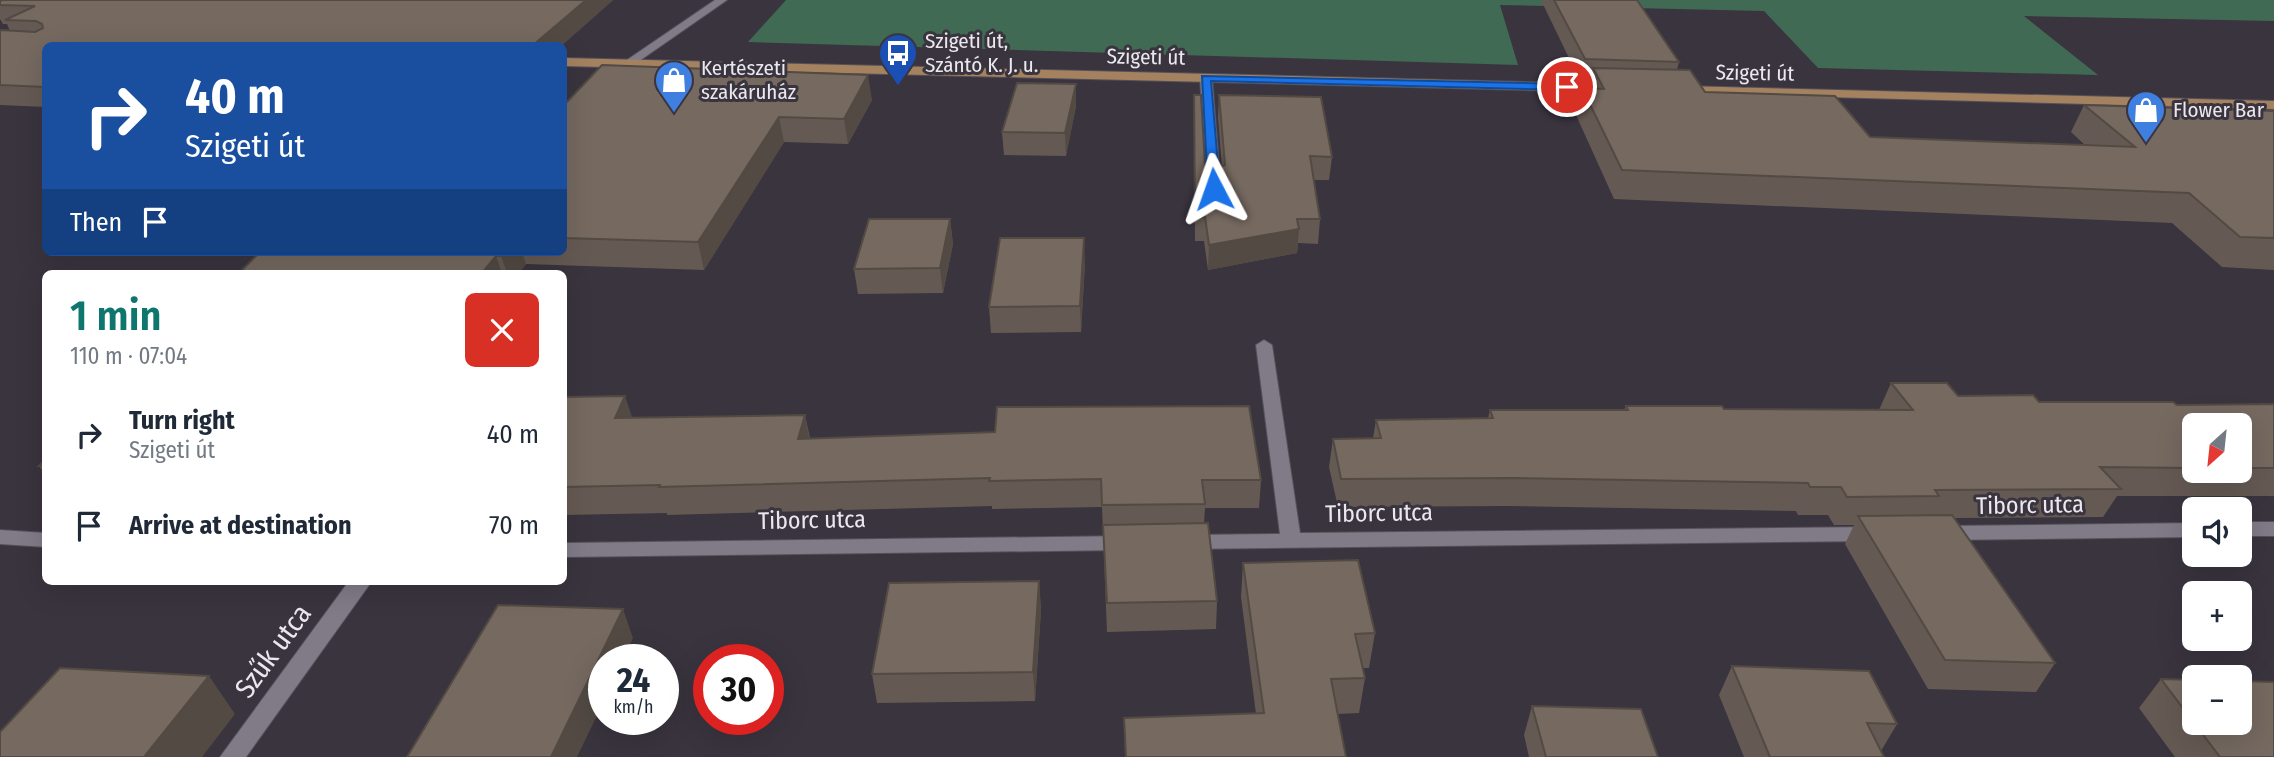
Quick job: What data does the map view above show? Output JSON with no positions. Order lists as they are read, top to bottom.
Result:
{
  "streets": {
    "street": ["Szigeti út", "Tiborc utca", "Szűk utca"]
  },
  "places": {
    "bus stop": ["Szigeti út, Szántó K. J. u."],
    "shop": ["Kertészeti szakáruház", "Flower Bar"]
  },
  "north": "bottom left",
  "page": {
    "turn": ["40 m", "Szigeti út"],
    "then": "Then",
    "heading": ["1 min", "110 m · 07:04"],
    "list": [
      {
        "name": "Turn right",
        "note": "Szigeti út",
        "value": "40 m"
      },
      {
        "name": "Arrive at destination",
        "value": "70 m"
      }
    ],
    "map_buttons": ["+", "−"],
    "speed": "24 km/h",
    "limit": "30"
  }
}
